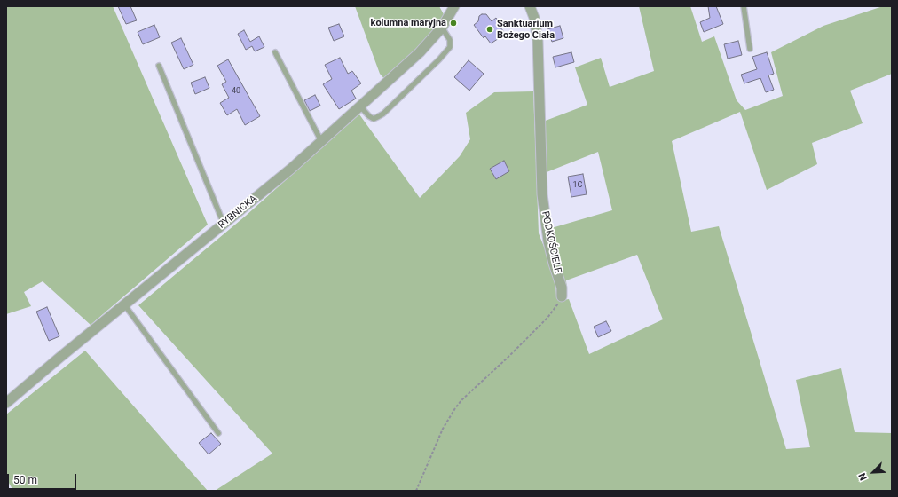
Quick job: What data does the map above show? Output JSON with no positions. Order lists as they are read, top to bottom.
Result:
{
  "streets": {
    "street": ["RYBNICKA", "PODKOŚCIELE"]
  },
  "places": ["kolumna maryjna", "Sanktuarium Bożego Ciała"],
  "house_numbers": ["40", "1C"],
  "scale_bar": "50 m",
  "north": "bottom left"
}
